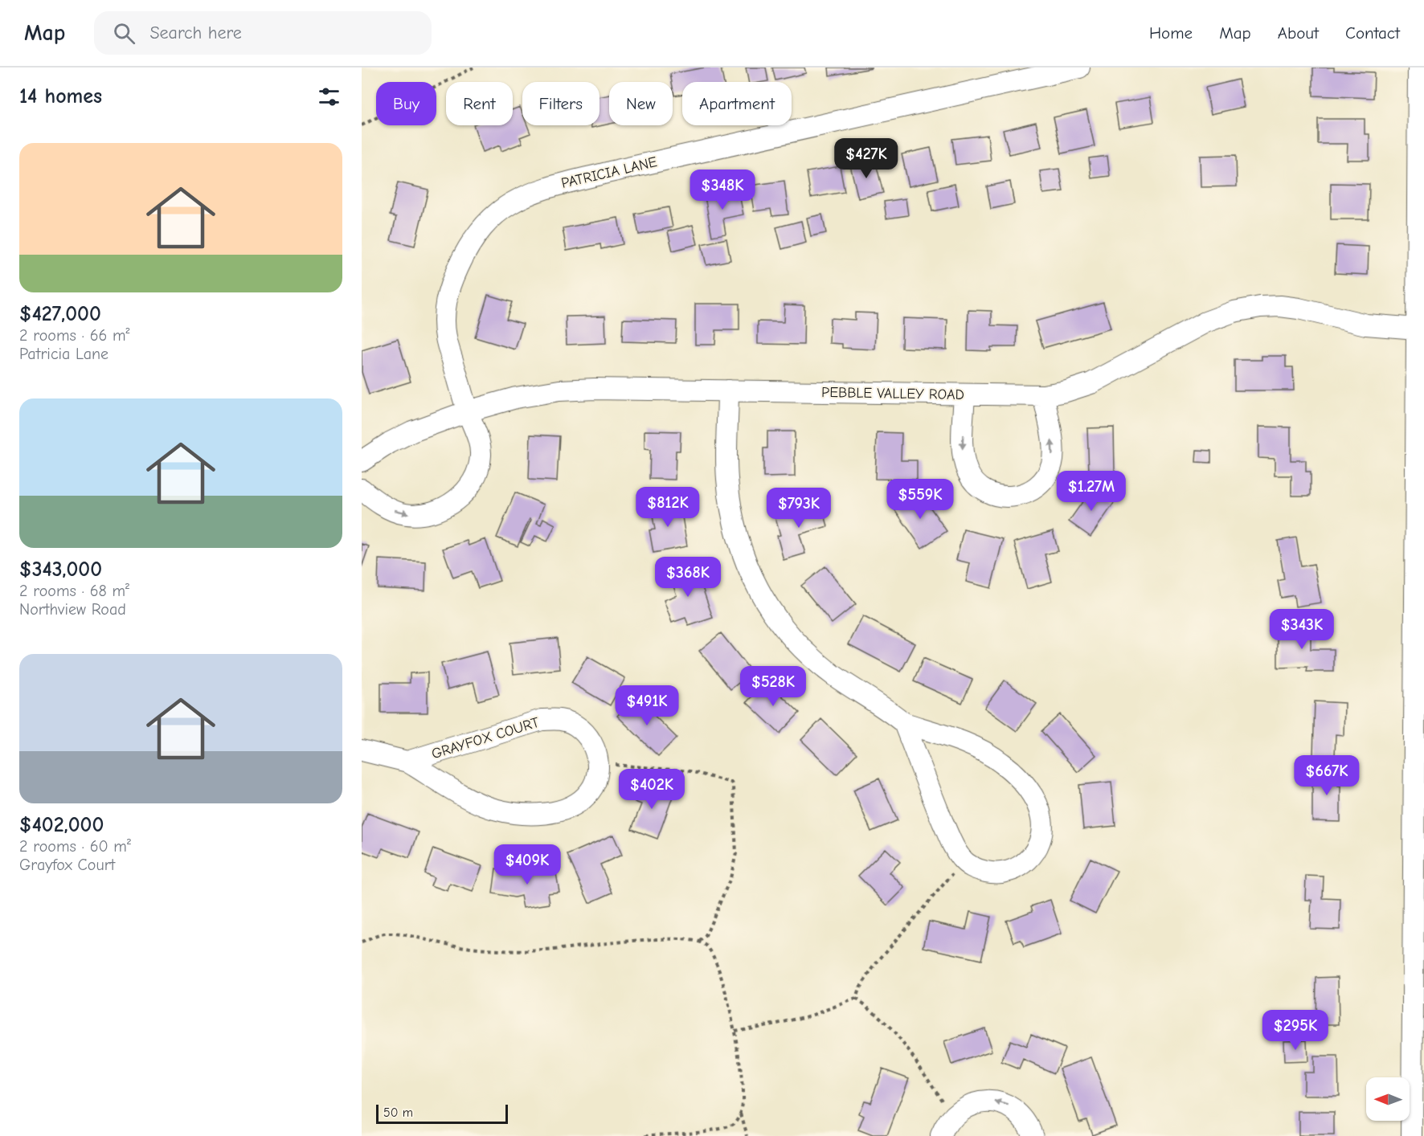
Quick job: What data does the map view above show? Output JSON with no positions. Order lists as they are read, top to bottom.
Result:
{
  "streets": {
    "street": ["PATRICIA LANE", "PEBBLE VALLEY ROAD", "GRAYFOX COURT"]
  },
  "crossings": [
    ["PATRICIA LANE", "PEBBLE VALLEY ROAD"]
  ],
  "scale_bar": "50 m",
  "north": "left",
  "page": {
    "header": "Map",
    "search": "Search here",
    "nav": [
      "Home",
      "Map",
      "About",
      "Contact"
    ],
    "heading": "14 homes",
    "chip": [
      "Buy",
      "Rent",
      "Filters",
      "New",
      "Apartment"
    ],
    "list": [
      {
        "name": "$427,000",
        "note": "2 rooms · 66 m² · Patricia Lane"
      },
      {
        "name": "$343,000",
        "note": "2 rooms · 68 m² · Northview Road"
      },
      {
        "name": "$402,000",
        "note": "2 rooms · 60 m² · Grayfox Court"
      }
    ],
    "price": [
      "$427K",
      "$348K",
      "$1.27M",
      "$559K",
      "$812K",
      "$793K",
      "$368K",
      "$343K",
      "$528K",
      "$491K",
      "$667K",
      "$402K",
      "$409K",
      "$295K"
    ],
    "scale": "50 m"
  }
}
